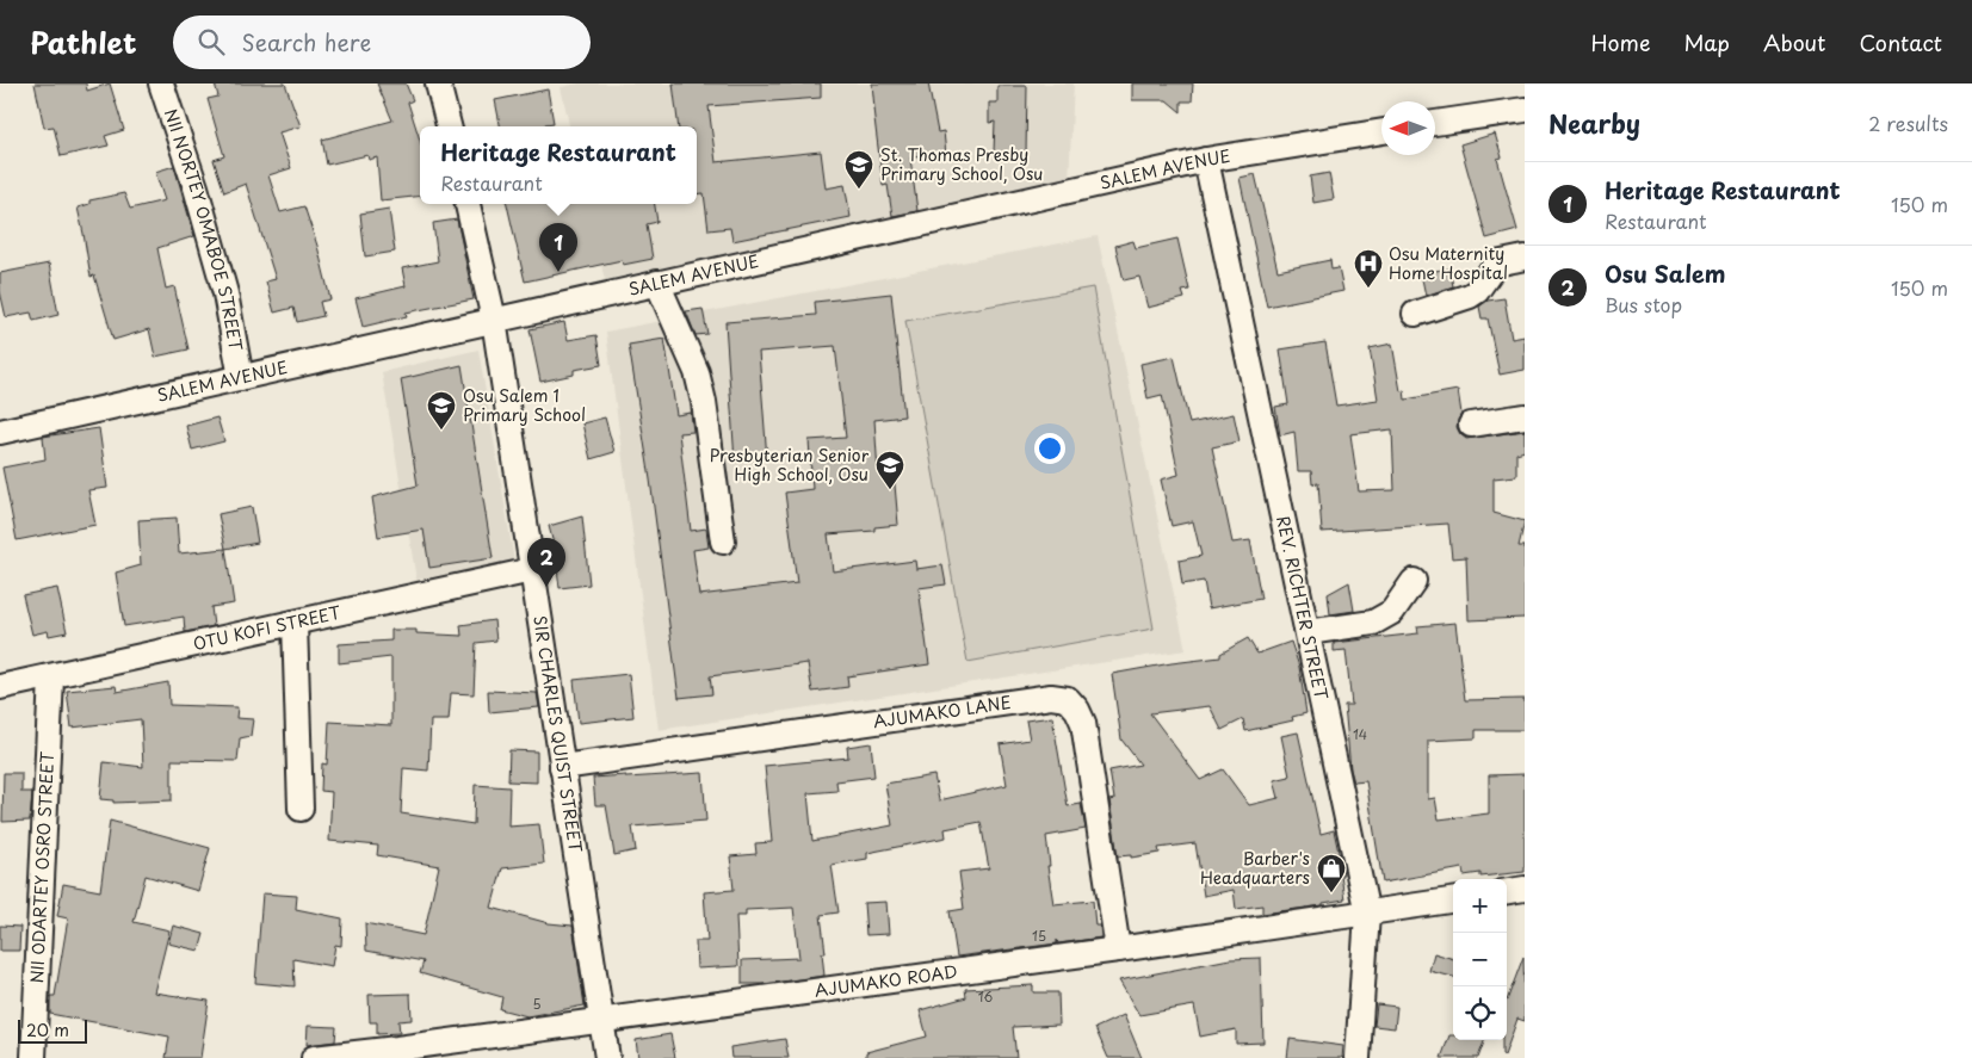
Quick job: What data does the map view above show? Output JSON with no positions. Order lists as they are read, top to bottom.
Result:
{
  "streets": {
    "street": [
      "SALEM AVENUE",
      "NII NORTEY OMABOE STREET",
      "REV. RICHTER STREET",
      "OTU KOFI STREET",
      "AJUMAKO LANE",
      "SIR CHARLES QUIST STREET",
      "NII ODARTEY OSRO STREET",
      "AJUMAKO ROAD"
    ]
  },
  "crossings": [
    ["SALEM AVENUE", "NII NORTEY OMABOE STREET"],
    ["SALEM AVENUE", "REV. RICHTER STREET"],
    ["SALEM AVENUE", "SIR CHARLES QUIST STREET"],
    ["REV. RICHTER STREET", "AJUMAKO ROAD"],
    ["OTU KOFI STREET", "SIR CHARLES QUIST STREET"],
    ["OTU KOFI STREET", "NII ODARTEY OSRO STREET"],
    ["AJUMAKO LANE", "SIR CHARLES QUIST STREET"],
    ["AJUMAKO LANE", "AJUMAKO ROAD"],
    ["SIR CHARLES QUIST STREET", "AJUMAKO ROAD"]
  ],
  "places": {
    "school or university": ["St. Thomas Presby Primary School, Osu", "Osu Salem 1 Primary School", "Presbyterian Senior High School, Osu"],
    "hospital": ["Osu Maternity Home Hospital"],
    "shop": ["Barber's Headquarters"]
  },
  "house_numbers": [
    "14",
    "15",
    "16",
    "5"
  ],
  "scale_bar": "20 m",
  "north": "left",
  "page": {
    "header": "Pathlet",
    "search": "Search here",
    "nav": [
      "Home",
      "Map",
      "About",
      "Contact"
    ],
    "heading": ["Nearby", "2 results"],
    "popup": ["Heritage Restaurant", "Restaurant"],
    "list": [
      {
        "mark": "1",
        "name": "Heritage Restaurant",
        "note": "Restaurant",
        "value": "150 m"
      },
      {
        "mark": "2",
        "name": "Osu Salem",
        "note": "Bus stop",
        "value": "150 m"
      }
    ],
    "pins": ["1", "2"],
    "map_buttons": ["+", "−"],
    "scale": "20 m"
  }
}
